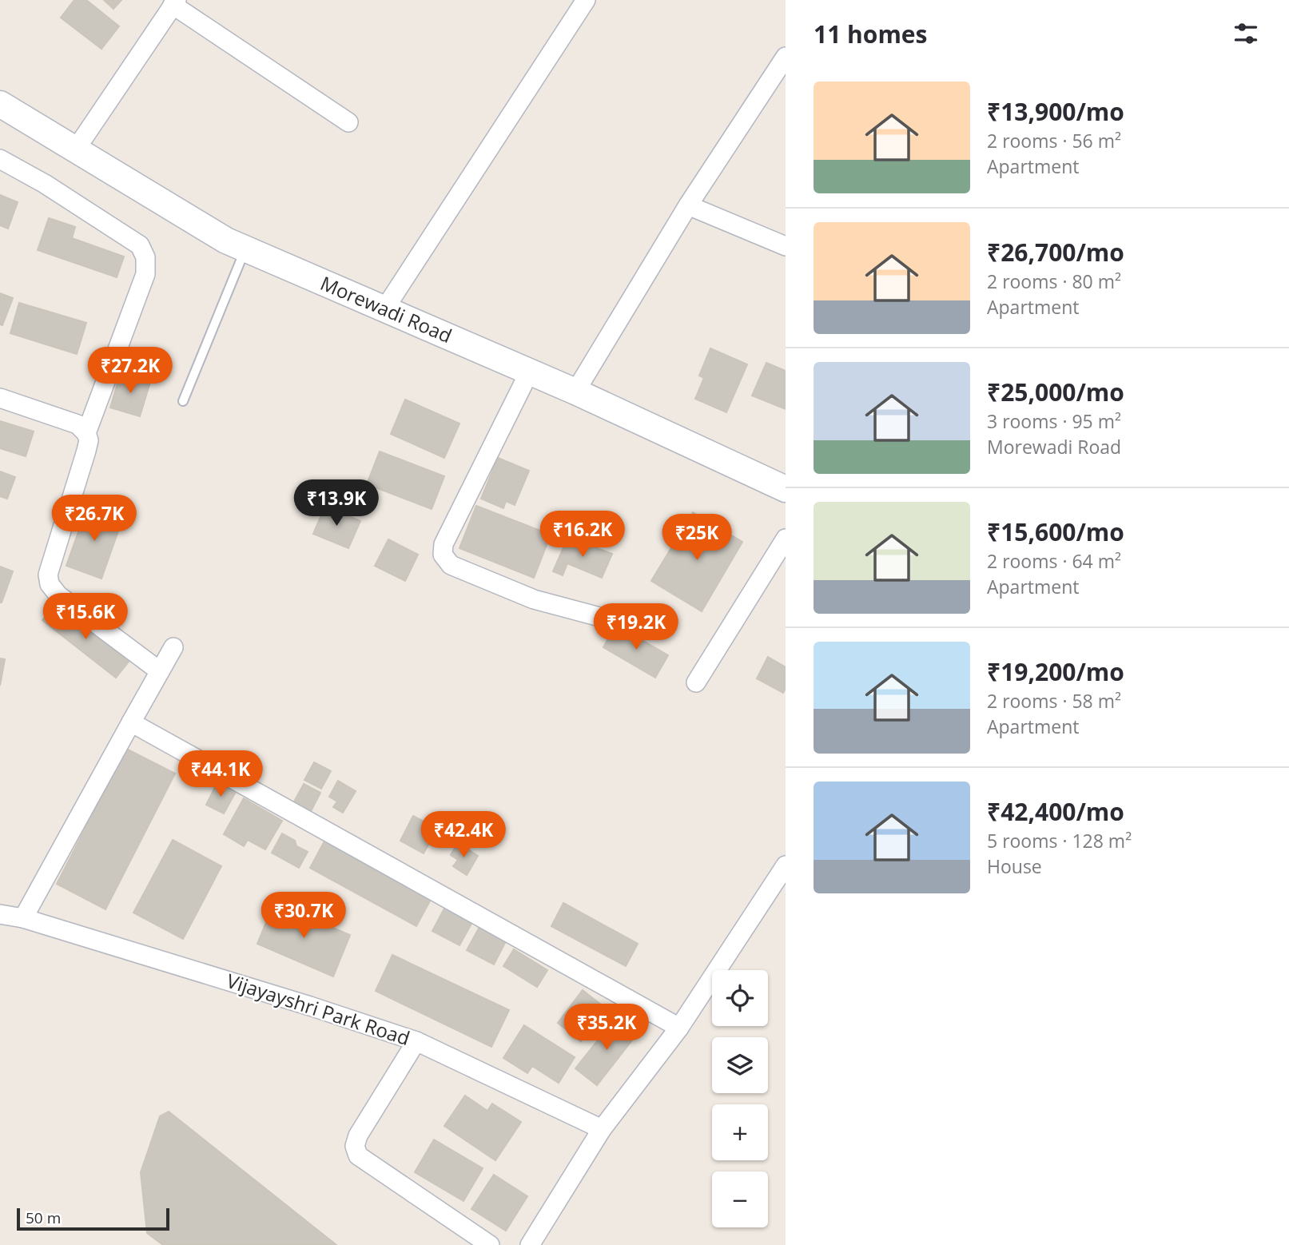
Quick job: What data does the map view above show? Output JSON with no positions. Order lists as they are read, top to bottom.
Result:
{
  "streets": {
    "main road": ["Morewadi Road"],
    "street": ["Vijayayshri Park Road"]
  },
  "scale_bar": "50 m",
  "page": {
    "heading": "11 homes",
    "list": [
      {
        "name": "₹13,900/mo",
        "note": "2 rooms · 56 m² · Apartment"
      },
      {
        "name": "₹26,700/mo",
        "note": "2 rooms · 80 m² · Apartment"
      },
      {
        "name": "₹25,000/mo",
        "note": "3 rooms · 95 m² · Morewadi Road"
      },
      {
        "name": "₹15,600/mo",
        "note": "2 rooms · 64 m² · Apartment"
      },
      {
        "name": "₹19,200/mo",
        "note": "2 rooms · 58 m² · Apartment"
      },
      {
        "name": "₹42,400/mo",
        "note": "5 rooms · 128 m² · House"
      }
    ],
    "price": [
      "₹27.2K",
      "₹13.9K",
      "₹26.7K",
      "₹16.2K",
      "₹25K",
      "₹15.6K",
      "₹19.2K",
      "₹44.1K",
      "₹42.4K",
      "₹30.7K",
      "₹35.2K"
    ],
    "map_buttons": ["+", "−"],
    "scale": "50 m"
  }
}
